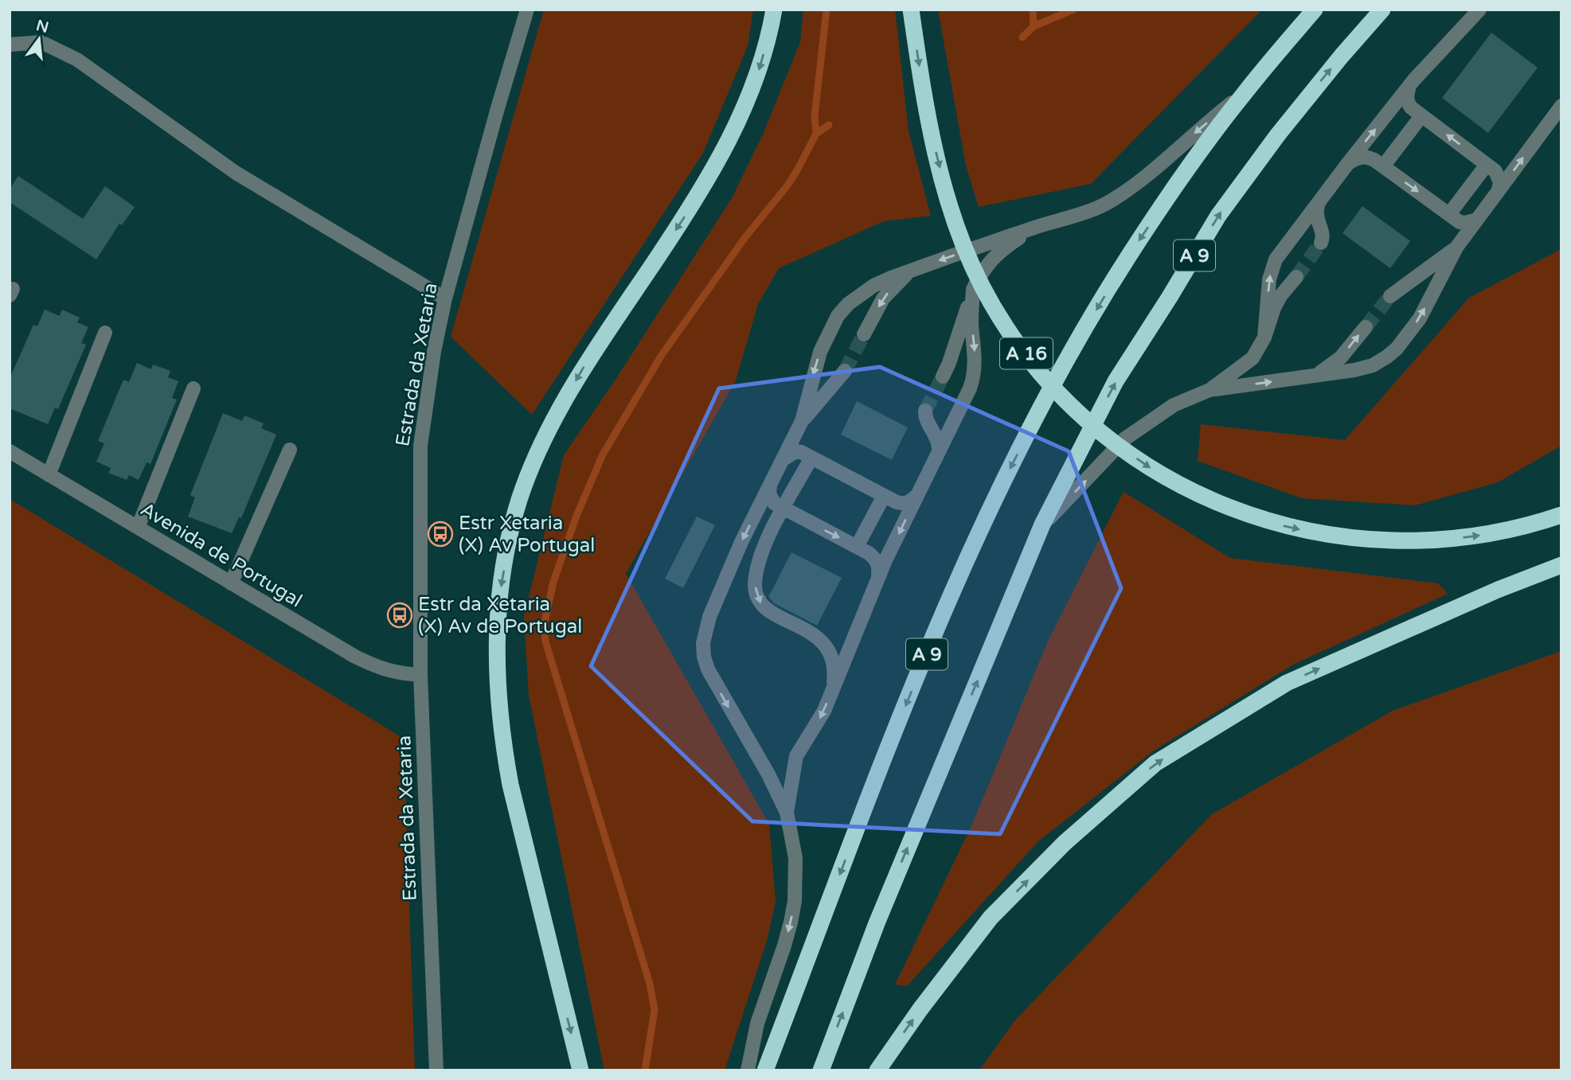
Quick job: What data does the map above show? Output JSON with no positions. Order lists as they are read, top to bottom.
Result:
{
  "streets": {
    "highway": ["A 9", "A 16"],
    "street": ["Estrada da Xetaria", "Avenida de Portugal"]
  },
  "crossings": [
    ["Estrada da Xetaria", "Avenida de Portugal"]
  ],
  "places": {
    "bus stop": ["Estr Xetaria (X) Av Portugal", "Estr da Xetaria (X) Av de Portugal"]
  },
  "north": "top"
}
